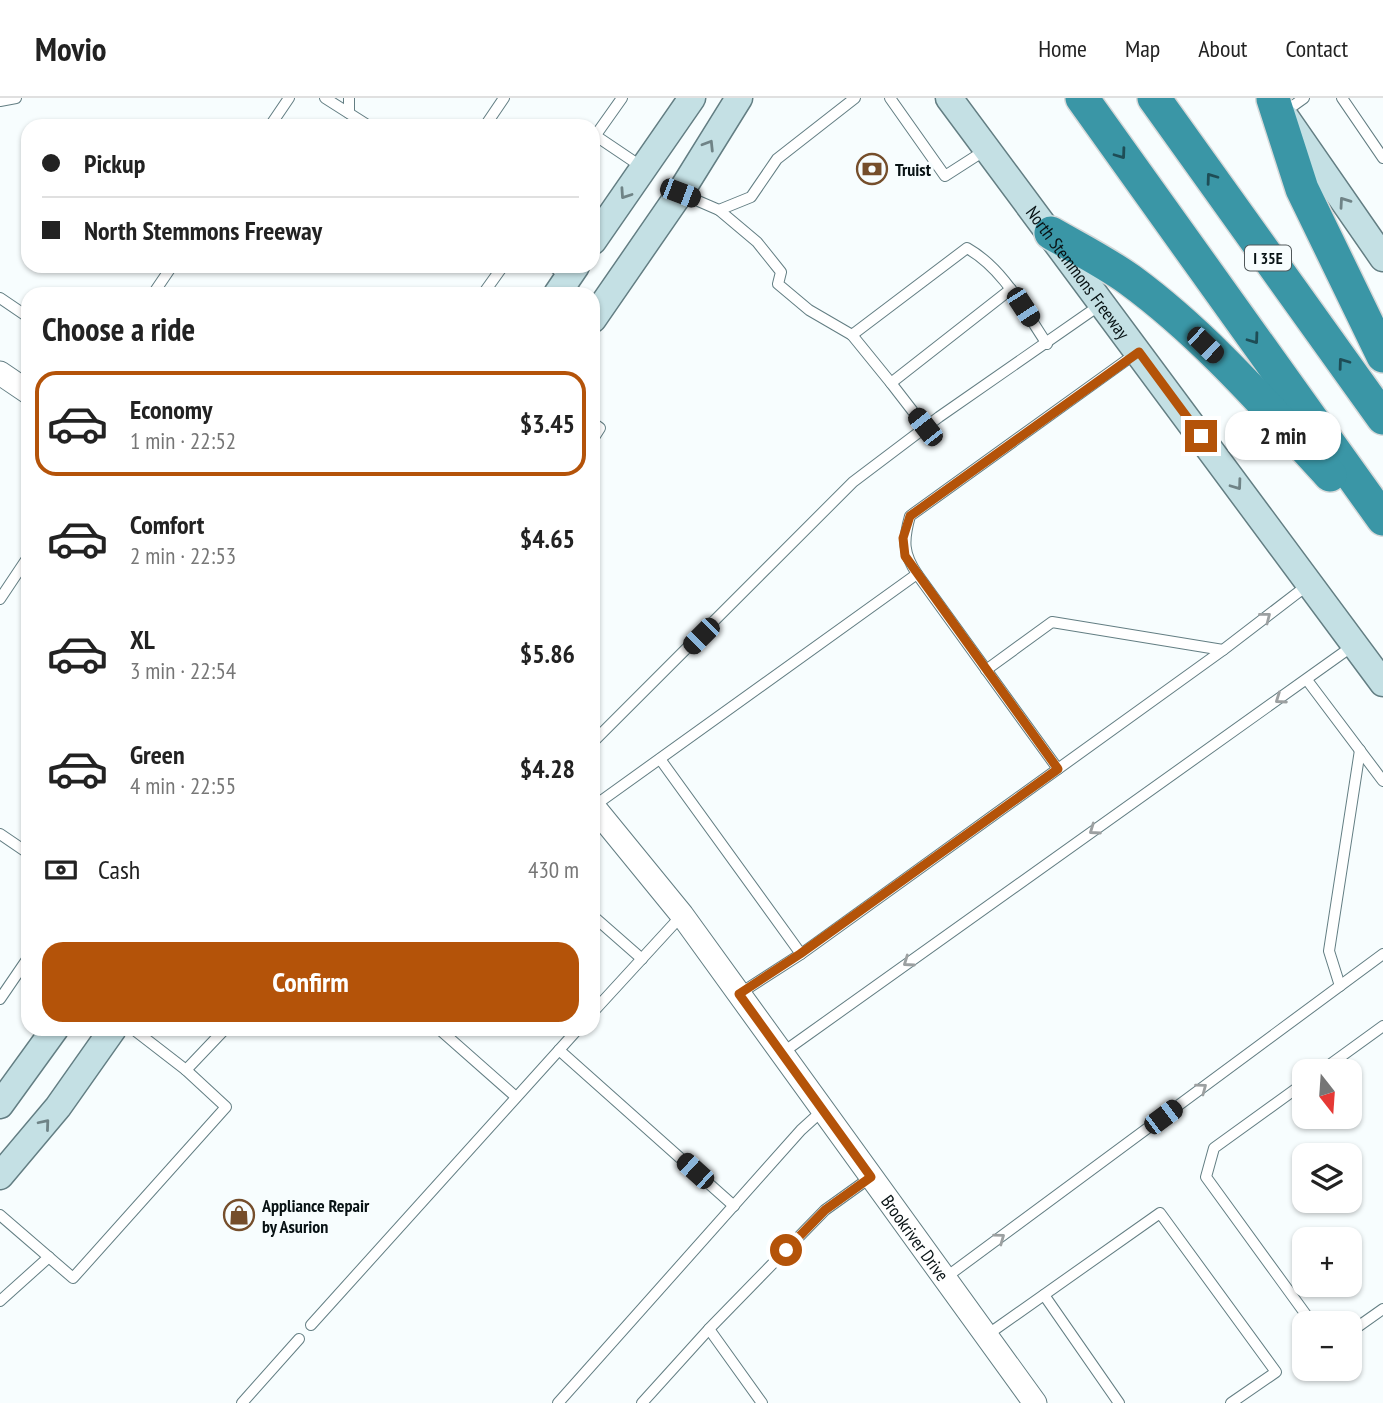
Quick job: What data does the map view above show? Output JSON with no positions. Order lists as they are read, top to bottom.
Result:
{
  "streets": {
    "highway": ["I 35E"],
    "main road": ["North Stemmons Freeway"],
    "street": ["Brookriver Drive"]
  },
  "one_way": ["North Stemmons Freeway"],
  "places": {
    "bank": ["Truist"],
    "shop": ["Appliance Repair by Asurion"]
  },
  "north": "bottom",
  "page": {
    "header": "Movio",
    "nav": [
      "Home",
      "Map",
      "About",
      "Contact"
    ],
    "banner": ["Pickup", "North Stemmons Freeway"],
    "heading": "Choose a ride",
    "list": [
      {
        "name": "Economy",
        "note": "1 min · 22:52",
        "value": "$3.45"
      },
      {
        "name": "Comfort",
        "note": "2 min · 22:53",
        "value": "$4.65"
      },
      {
        "name": "XL",
        "note": "3 min · 22:54",
        "value": "$5.86"
      },
      {
        "name": "Green",
        "note": "4 min · 22:55",
        "value": "$4.28"
      }
    ],
    "bubble": "2 min",
    "pay": ["Cash", "430 m"],
    "buttons": "Confirm",
    "map_buttons": ["+", "−"]
  }
}
